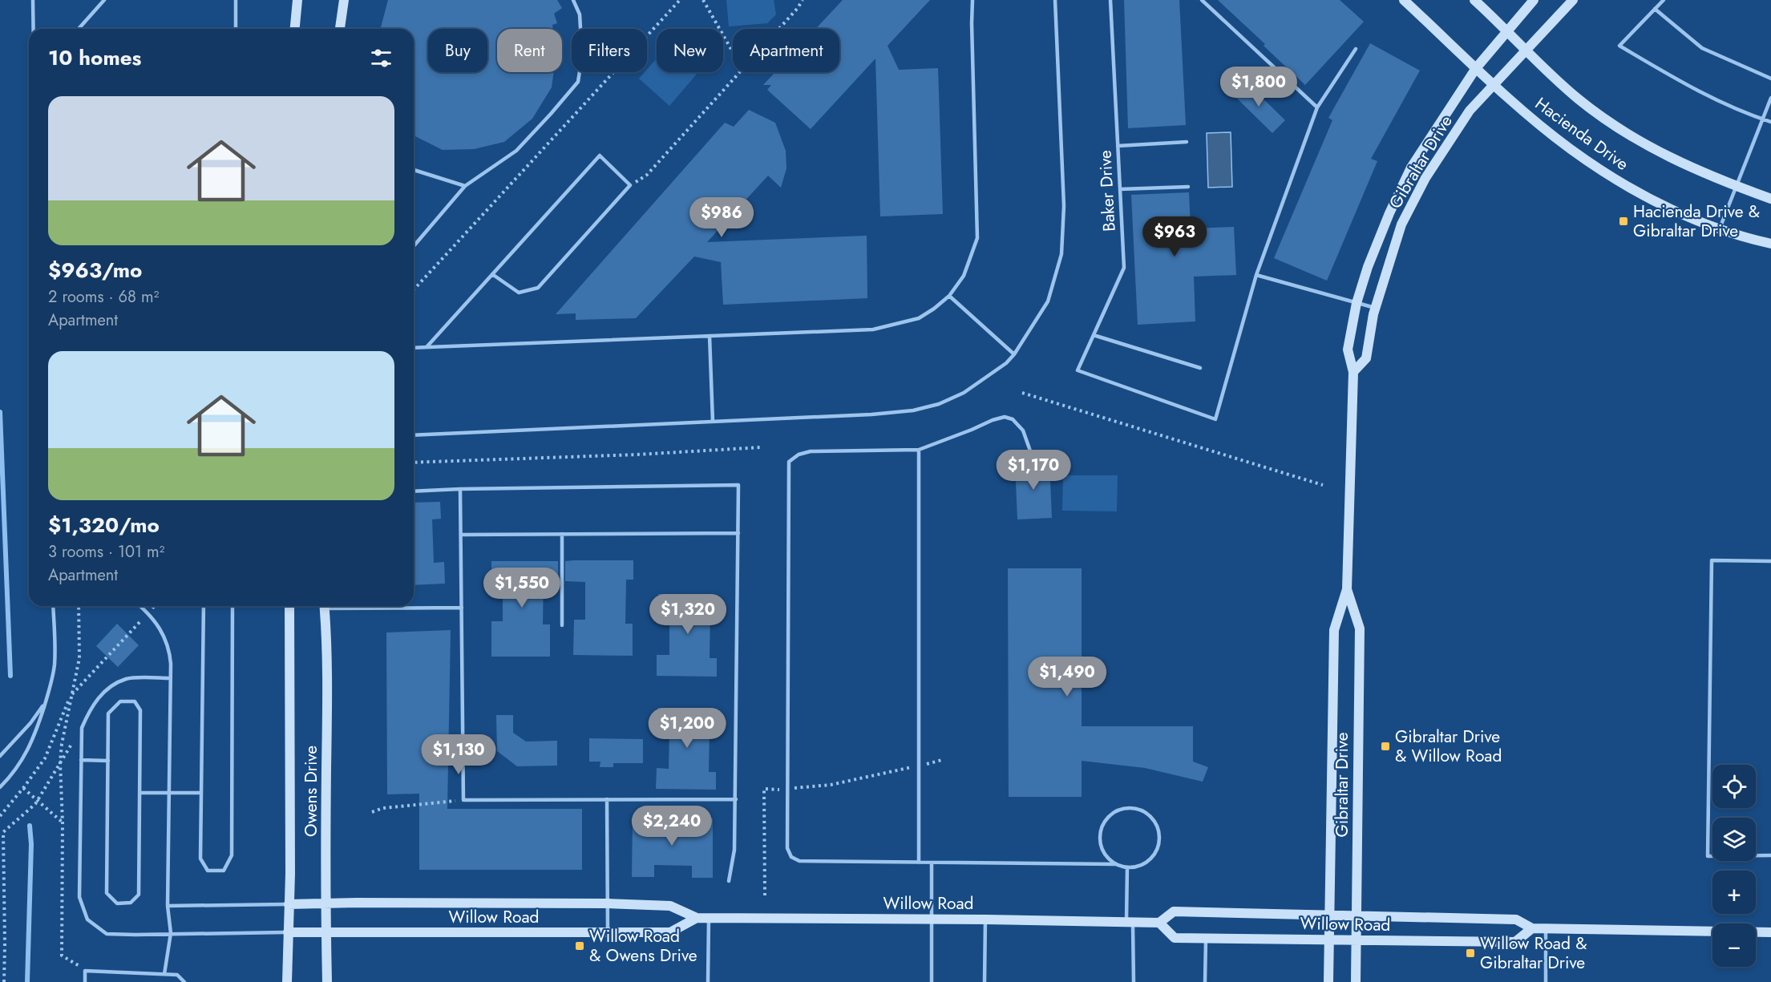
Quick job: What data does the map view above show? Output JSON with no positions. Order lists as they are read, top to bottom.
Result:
{
  "streets": {
    "street": [
      "Hacienda Drive",
      "Gibraltar Drive",
      "Owens Drive",
      "Willow Road"
    ],
    "lane": ["Baker Drive"]
  },
  "crossings": [
    ["Hacienda Drive", "Gibraltar Drive"],
    ["Gibraltar Drive", "Willow Road"],
    ["Owens Drive", "Willow Road"]
  ],
  "places": {
    "transit": [
      "Hacienda Drive & Gibraltar Drive",
      "Gibraltar Drive & Willow Road",
      "Willow Road & Owens Drive",
      "Willow Road & Gibraltar Drive"
    ]
  },
  "page": {
    "chip": [
      "Buy",
      "Rent",
      "Filters",
      "New",
      "Apartment"
    ],
    "heading": "10 homes",
    "price": [
      "$1,800",
      "$986",
      "$963",
      "$1,170",
      "$1,550",
      "$1,320",
      "$1,490",
      "$1,200",
      "$1,130",
      "$2,240"
    ],
    "list": [
      {
        "name": "$963/mo",
        "note": "2 rooms · 68 m² · Apartment"
      },
      {
        "name": "$1,320/mo",
        "note": "3 rooms · 101 m² · Apartment"
      }
    ],
    "map_buttons": ["+", "−"]
  }
}
